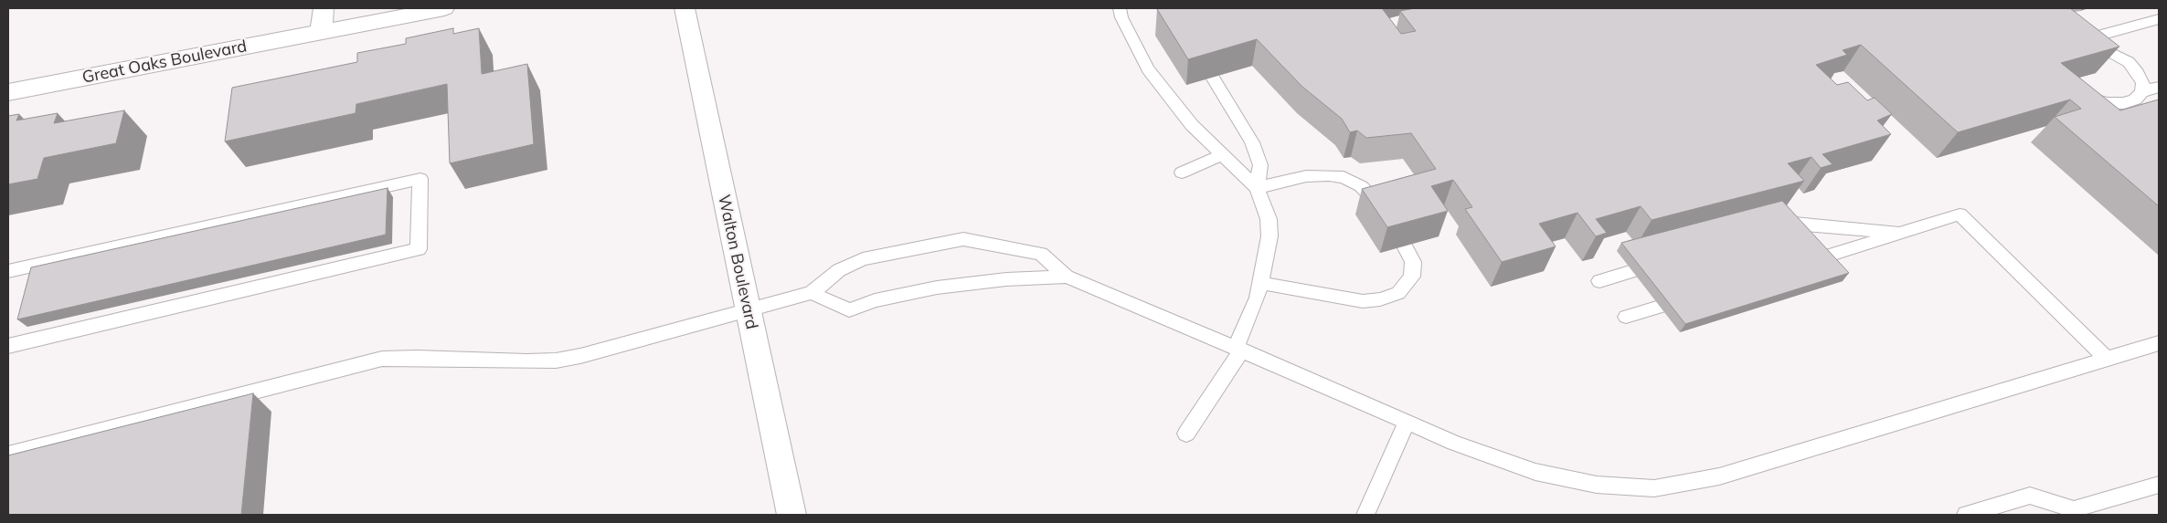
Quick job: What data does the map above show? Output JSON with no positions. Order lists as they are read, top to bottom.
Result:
{
  "streets": {
    "main road": ["Great Oaks Boulevard", "Walton Boulevard"]
  }
}
